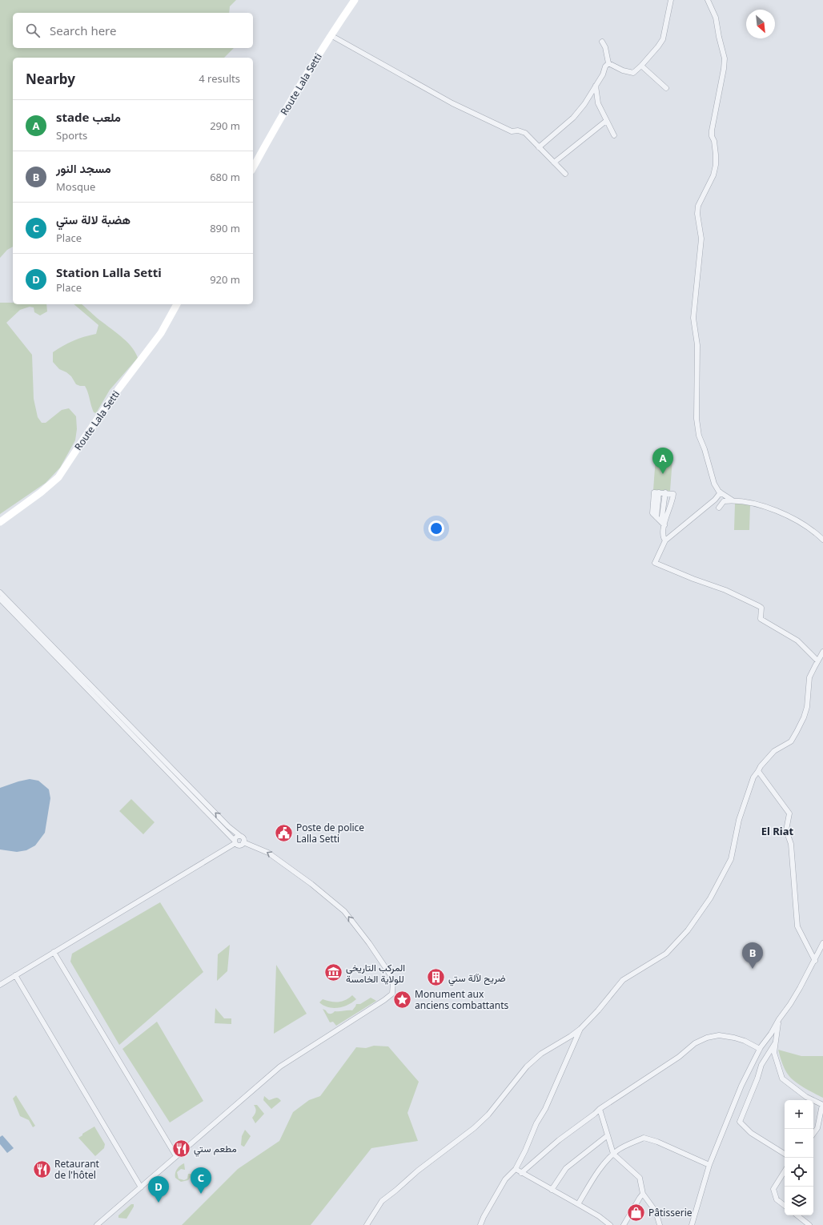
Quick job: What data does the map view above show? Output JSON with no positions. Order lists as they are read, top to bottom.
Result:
{
  "streets": {
    "main road": ["Route Lala Setti"]
  },
  "districts": ["El Riat"],
  "places": {
    "public building": ["Poste de police Lalla Setti"],
    "museum": ["المركب التاريخي للولاية الخامسة"],
    "building": ["ضريح لآلة ستي"],
    "place": ["Monument aux anciens combattants"],
    "restaurant": ["مطعم ستي", "Retaurant de l'hôtel"],
    "shop": ["Pâtisserie"]
  },
  "north": "bottom right",
  "page": {
    "search": "Search here",
    "heading": ["Nearby", "4 results"],
    "list": [
      {
        "mark": "A",
        "name": "stade ملعب",
        "note": "Sports",
        "value": "290 m"
      },
      {
        "mark": "B",
        "name": "مسجد النور",
        "note": "Mosque",
        "value": "680 m"
      },
      {
        "mark": "C",
        "name": "هضبة لالة ستي",
        "note": "Place",
        "value": "890 m"
      },
      {
        "mark": "D",
        "name": "Station Lalla Setti",
        "note": "Place",
        "value": "920 m"
      }
    ],
    "pins": [
      "A",
      "B",
      "C",
      "D"
    ],
    "map_buttons": ["+", "−"]
  }
}
